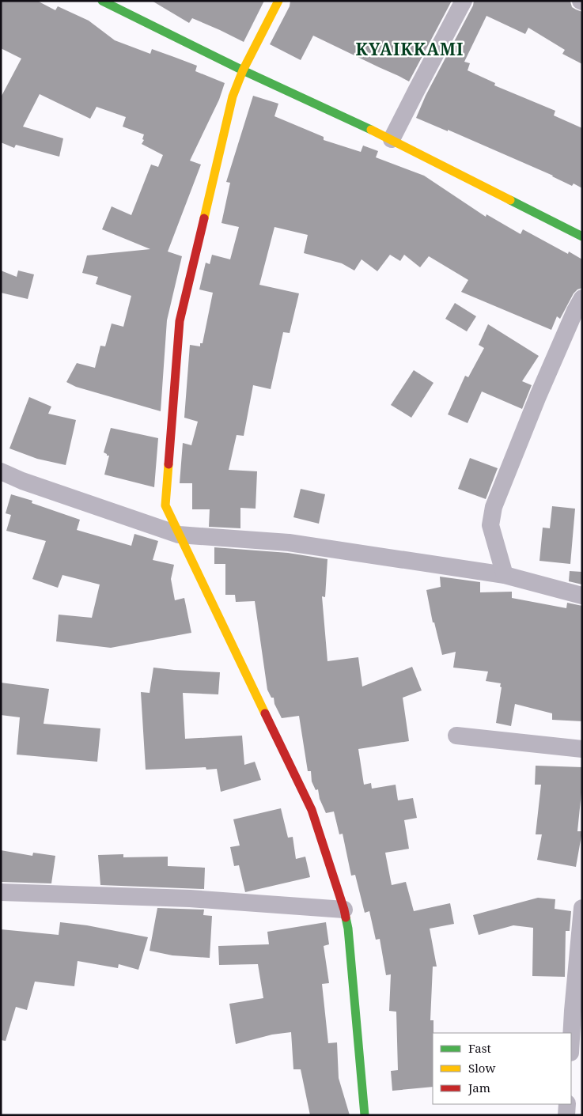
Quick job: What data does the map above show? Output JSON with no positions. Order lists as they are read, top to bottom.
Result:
{
  "districts": ["KYAIKKAMI"],
  "legend": ["Fast", "Slow", "Jam"]
}
